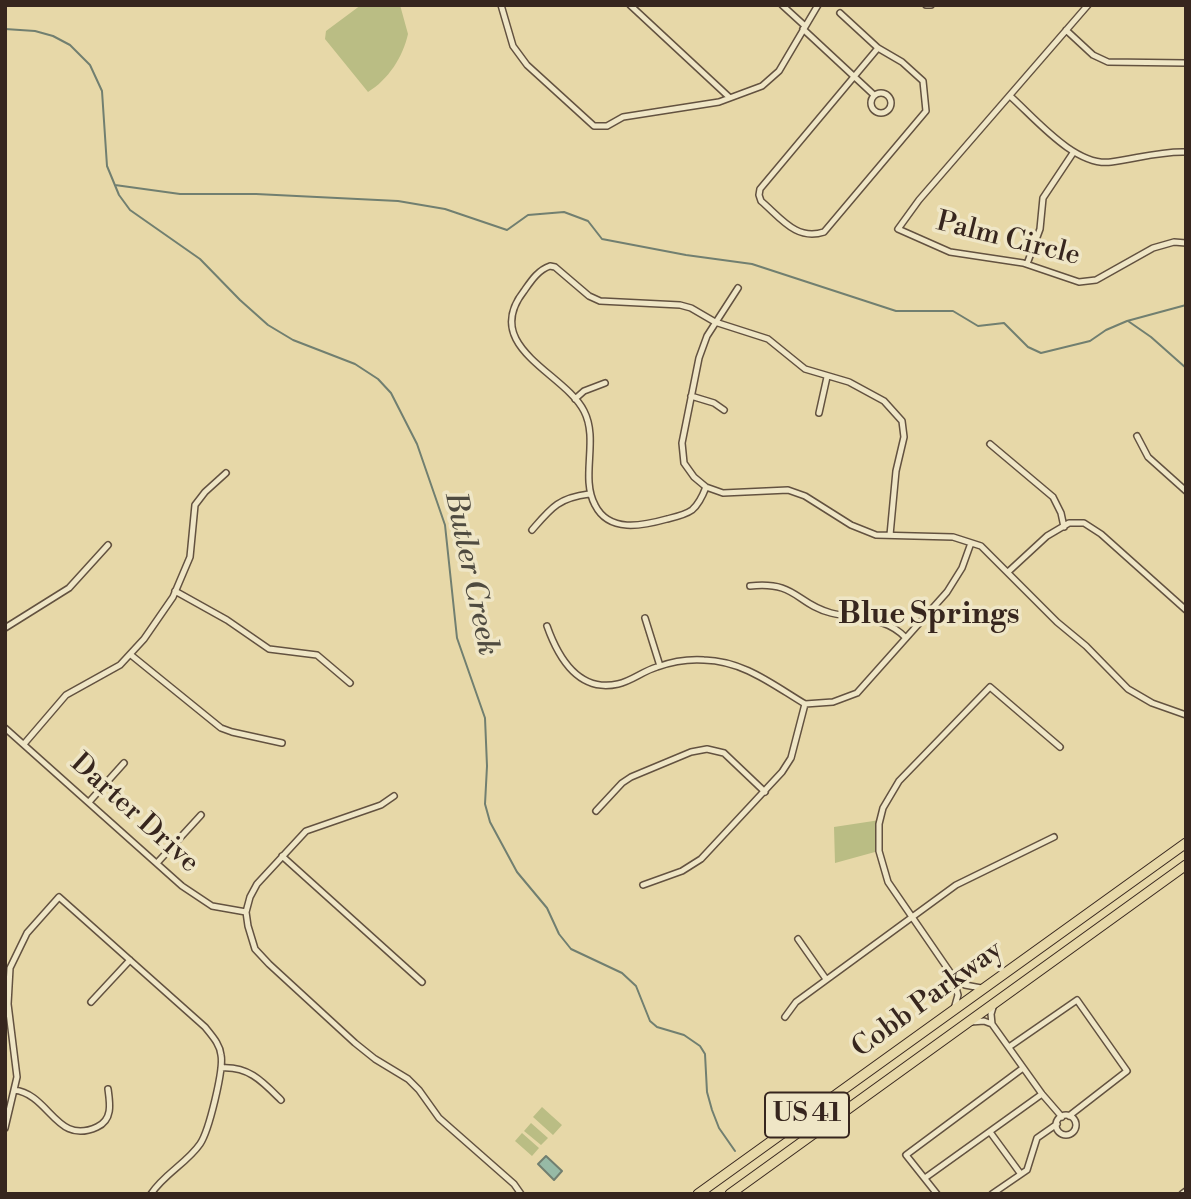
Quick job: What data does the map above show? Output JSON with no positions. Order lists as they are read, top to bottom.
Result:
{
  "streets": {
    "main road": ["Cobb Parkway", "US 41"],
    "street": ["Palm Circle", "Darter Drive"]
  },
  "districts": ["Blue Springs"],
  "water": ["Butler Creek"]
}
